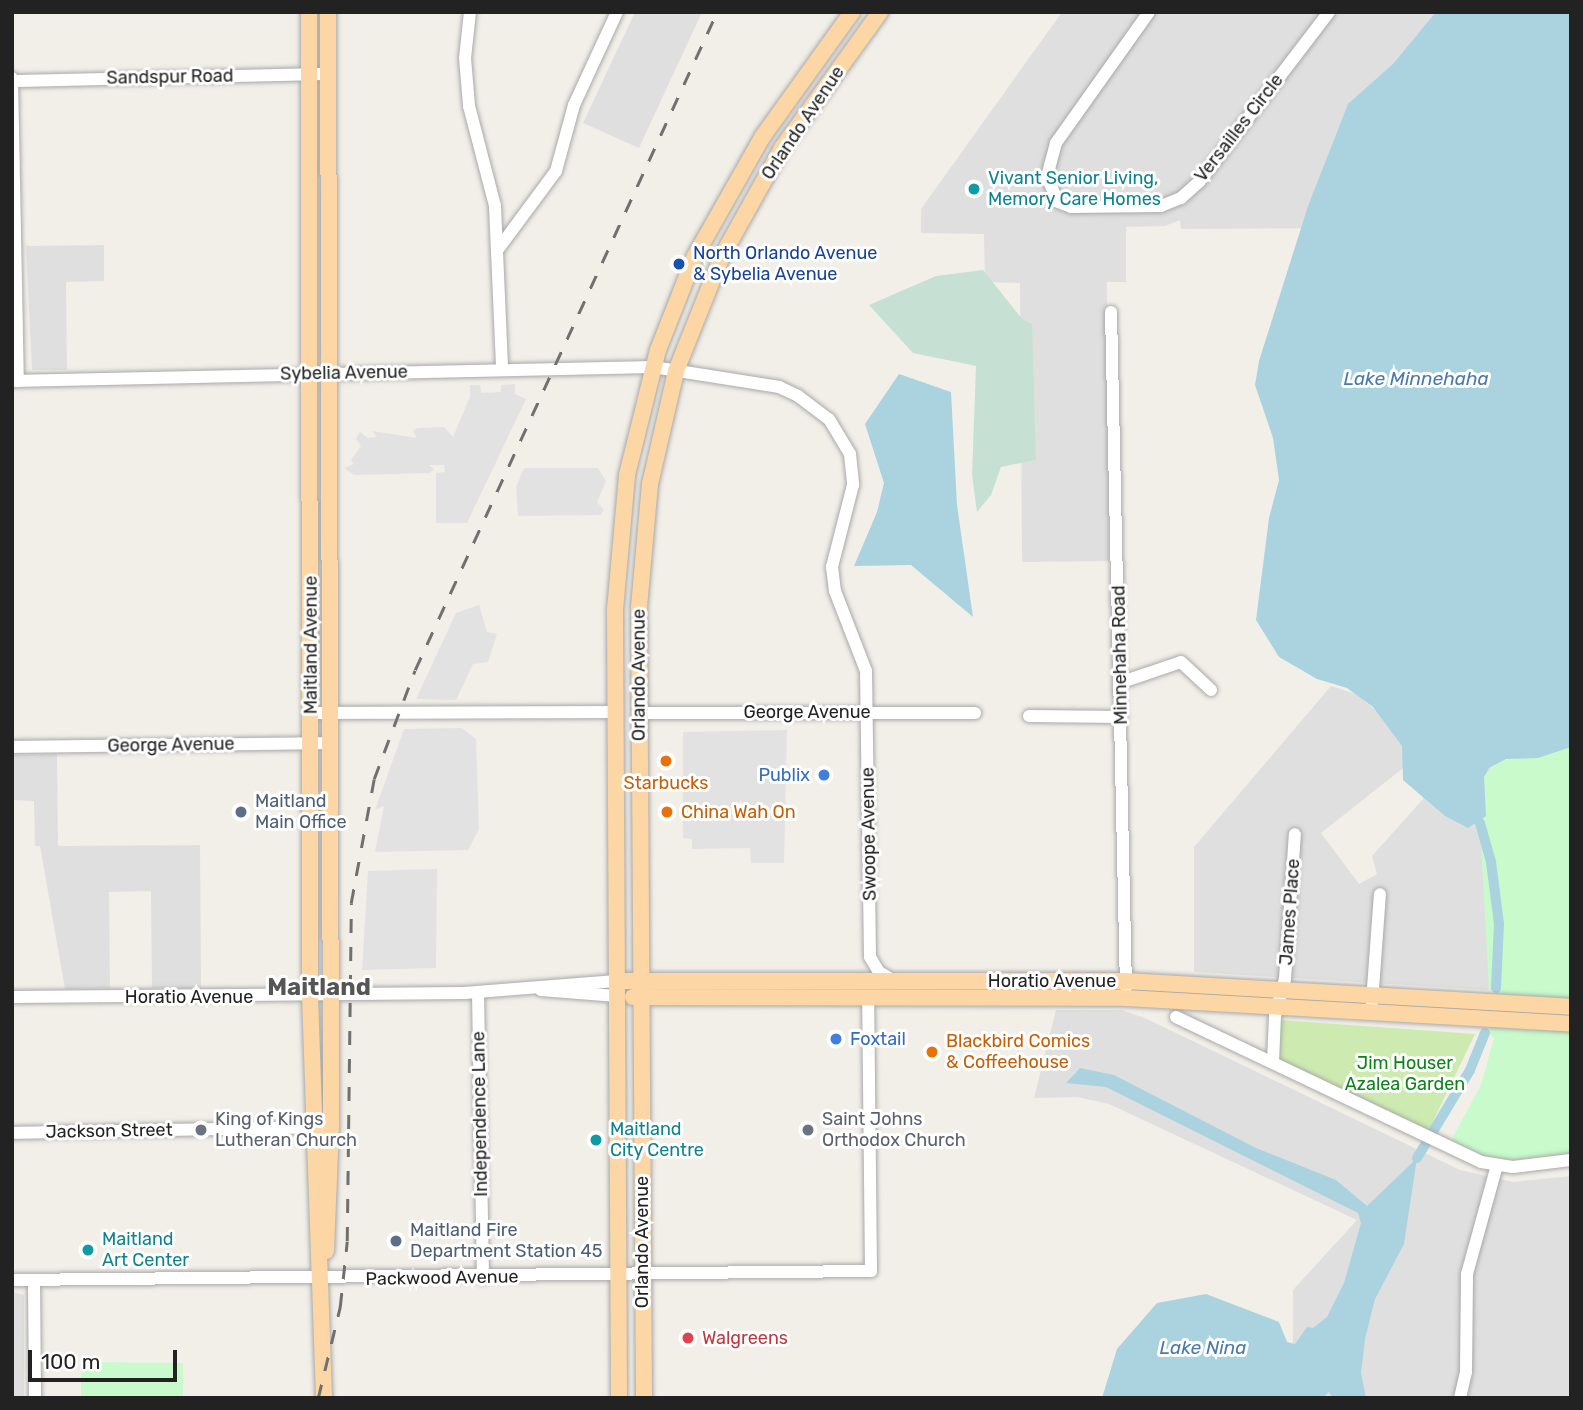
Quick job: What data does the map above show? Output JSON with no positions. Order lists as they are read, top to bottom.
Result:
{
  "streets": {
    "main road": ["Orlando Avenue", "Maitland Avenue", "Horatio Avenue"],
    "street": [
      "Sandspur Road",
      "Versailles Circle",
      "Sybelia Avenue",
      "Minnehaha Road",
      "George Avenue",
      "Swoope Avenue",
      "James Place",
      "Independence Lane",
      "Jackson Street",
      "Packwood Avenue"
    ]
  },
  "crossings": [
    ["Sandspur Road", "Maitland Avenue"],
    ["Orlando Avenue", "Sybelia Avenue"],
    ["Orlando Avenue", "George Avenue"],
    ["Orlando Avenue", "Swoope Avenue"],
    ["Orlando Avenue", "Horatio Avenue"],
    ["Orlando Avenue", "Packwood Avenue"],
    ["Sybelia Avenue", "Maitland Avenue"],
    ["Sybelia Avenue", "Swoope Avenue"],
    ["Maitland Avenue", "George Avenue"],
    ["Maitland Avenue", "Horatio Avenue"],
    ["Maitland Avenue", "Jackson Street"],
    ["Maitland Avenue", "Packwood Avenue"],
    ["Minnehaha Road", "Horatio Avenue"],
    ["George Avenue", "Swoope Avenue"],
    ["James Place", "Horatio Avenue"],
    ["Horatio Avenue", "Independence Lane"],
    ["Horatio Avenue", "Packwood Avenue"],
    ["Independence Lane", "Packwood Avenue"]
  ],
  "districts": ["Maitland"],
  "water": ["Lake Minnehaha", "Lake Nina"],
  "parks": ["Jim Houser Azalea Garden"],
  "places": [
    "Vivant Senior Living, Memory Care Homes",
    "North Orlando Avenue & Sybelia Avenue",
    "Starbucks",
    "Publix",
    "Maitland Main Office",
    "China Wah On",
    "Foxtail",
    "Blackbird Comics & Coffeehouse",
    "King of Kings Lutheran Church",
    "Saint Johns Orthodox Church",
    "Maitland City Centre",
    "Maitland Fire Department Station 45",
    "Maitland Art Center",
    "Walgreens"
  ],
  "scale_bar": "100 m"
}
